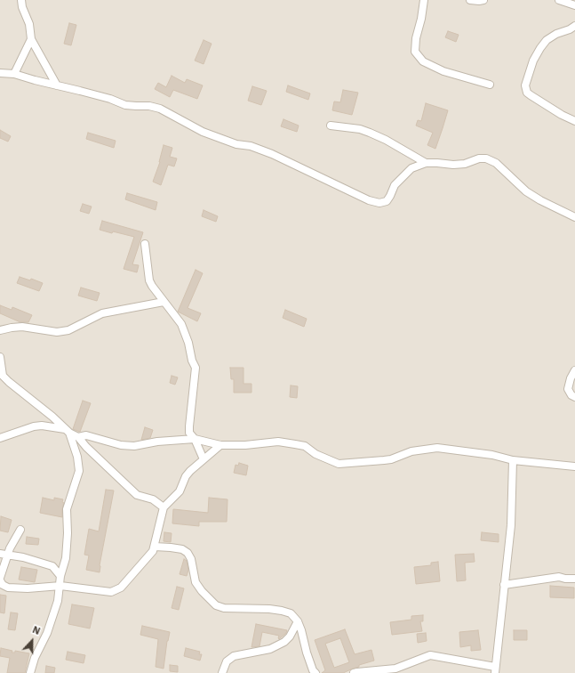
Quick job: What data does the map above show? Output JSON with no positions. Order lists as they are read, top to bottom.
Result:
{
  "north": "top"
}
